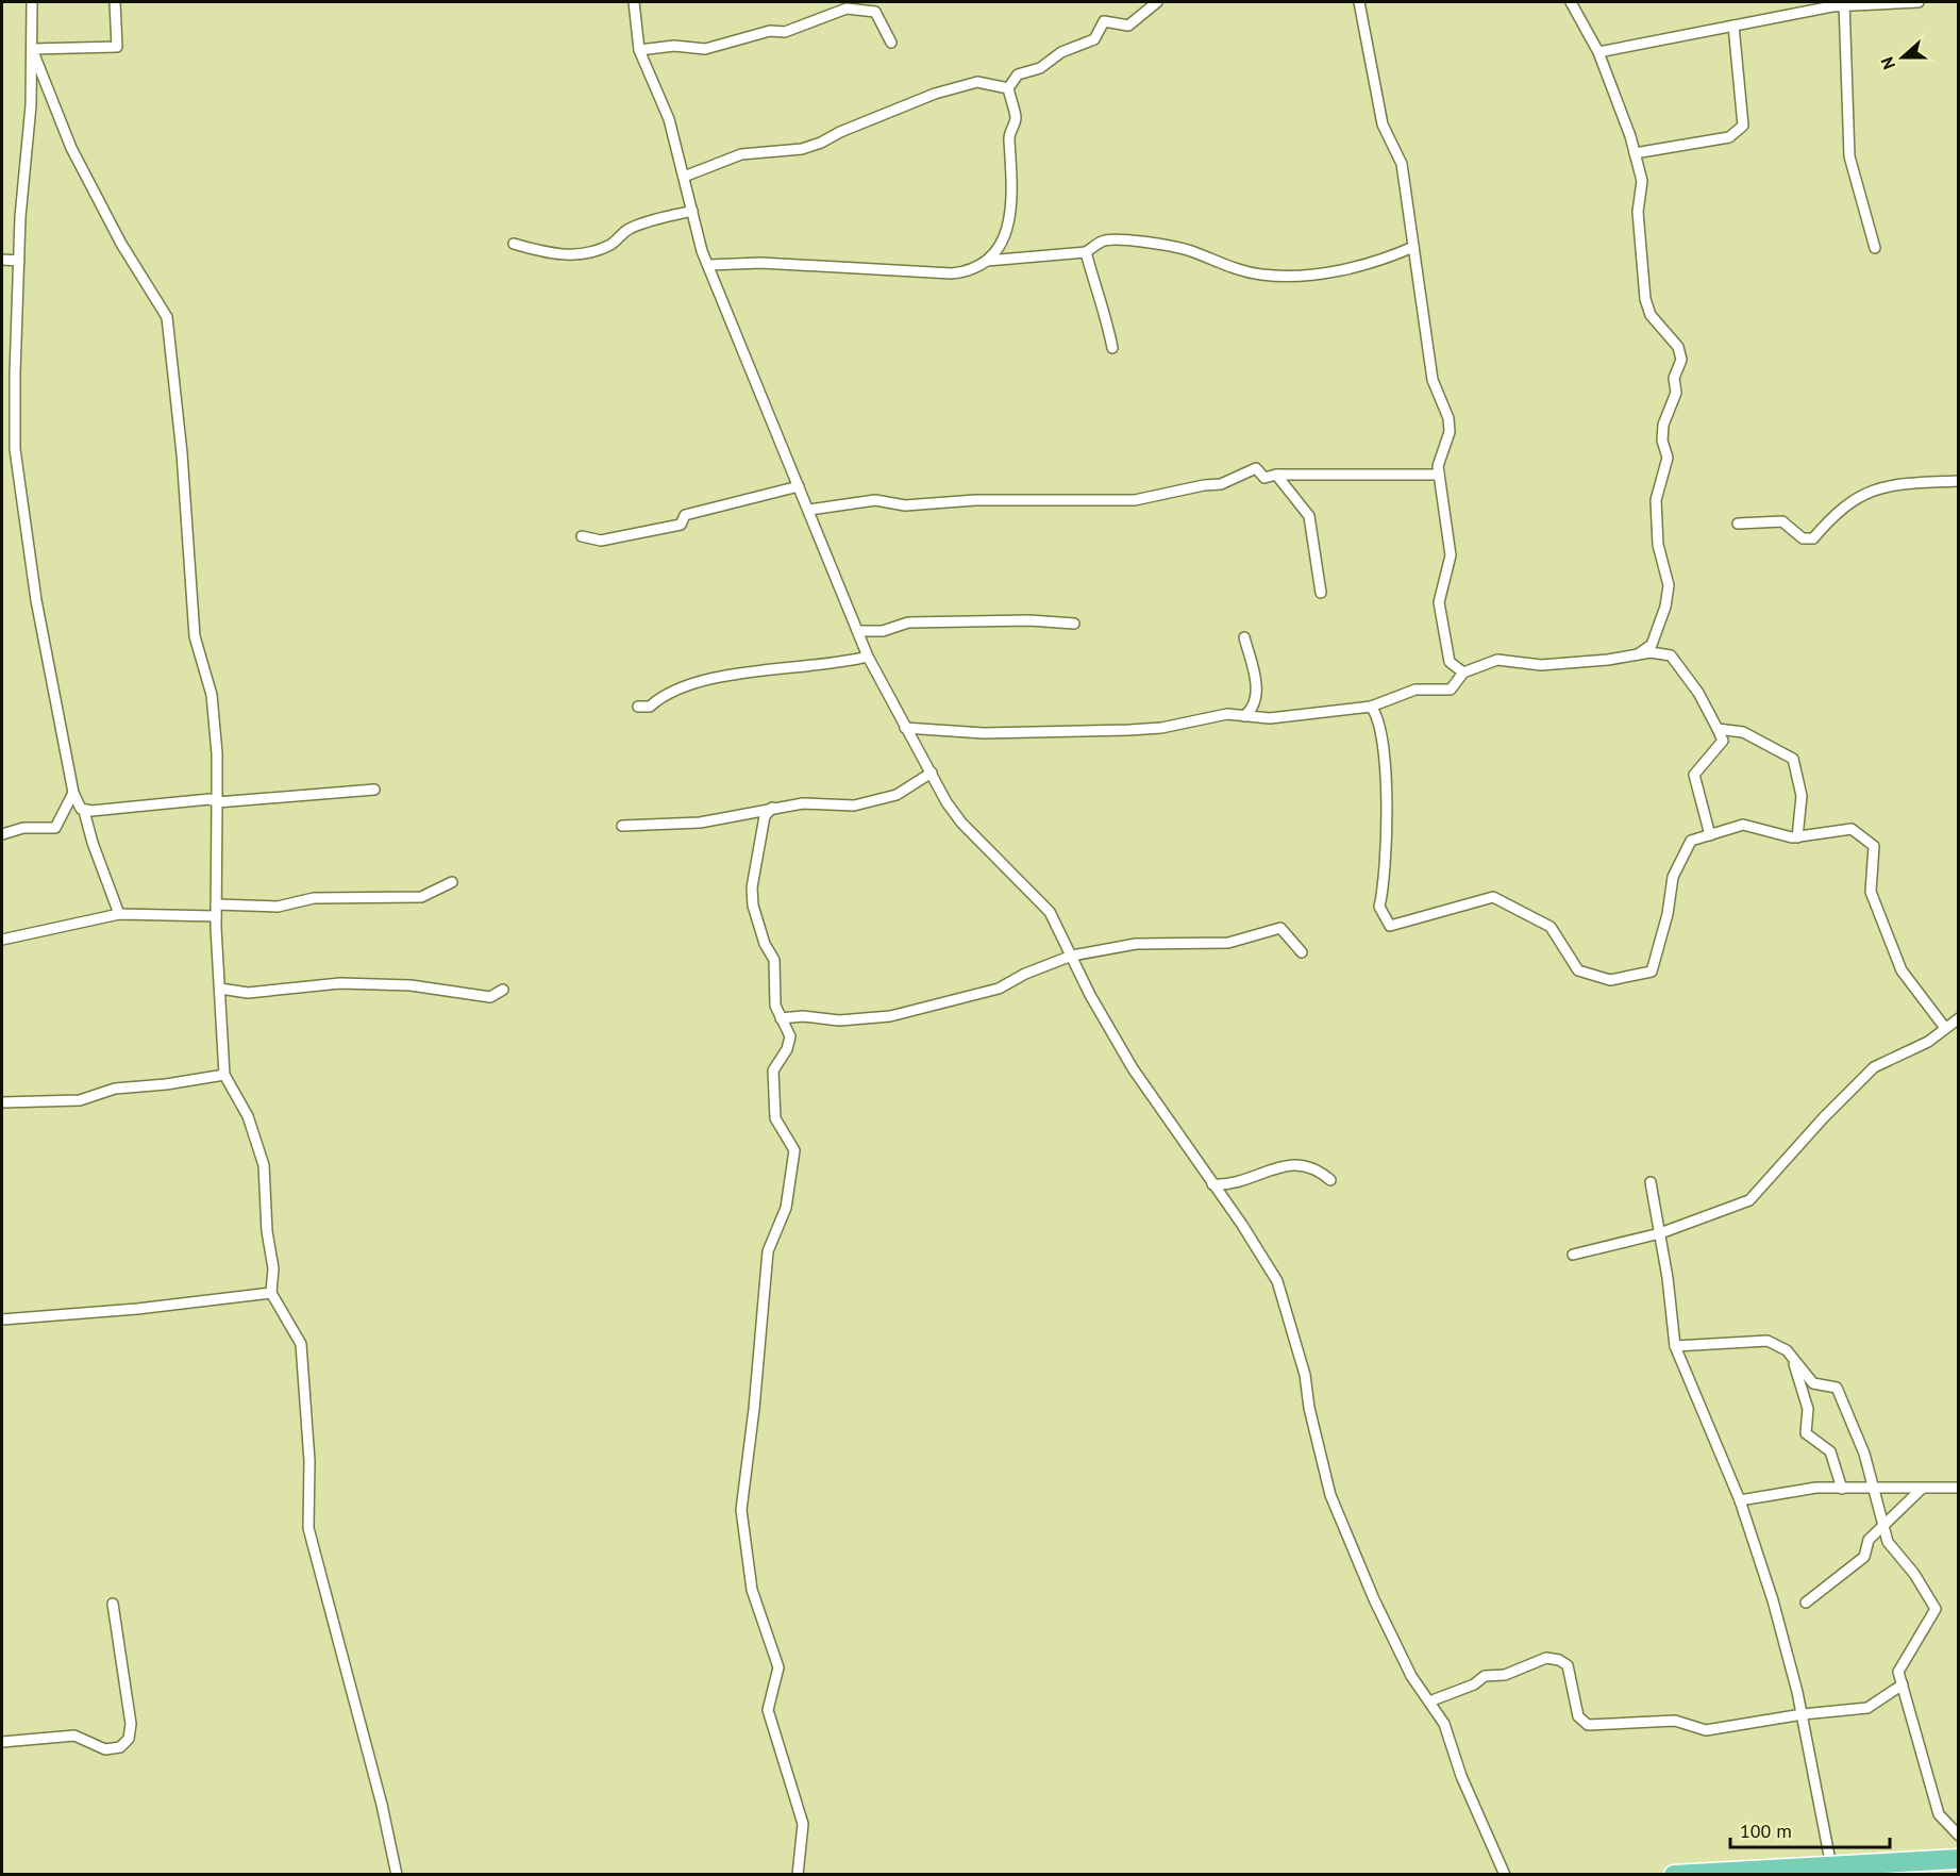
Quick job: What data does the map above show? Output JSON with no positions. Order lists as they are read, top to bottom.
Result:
{
  "scale_bar": "100 m",
  "north": "left"
}
